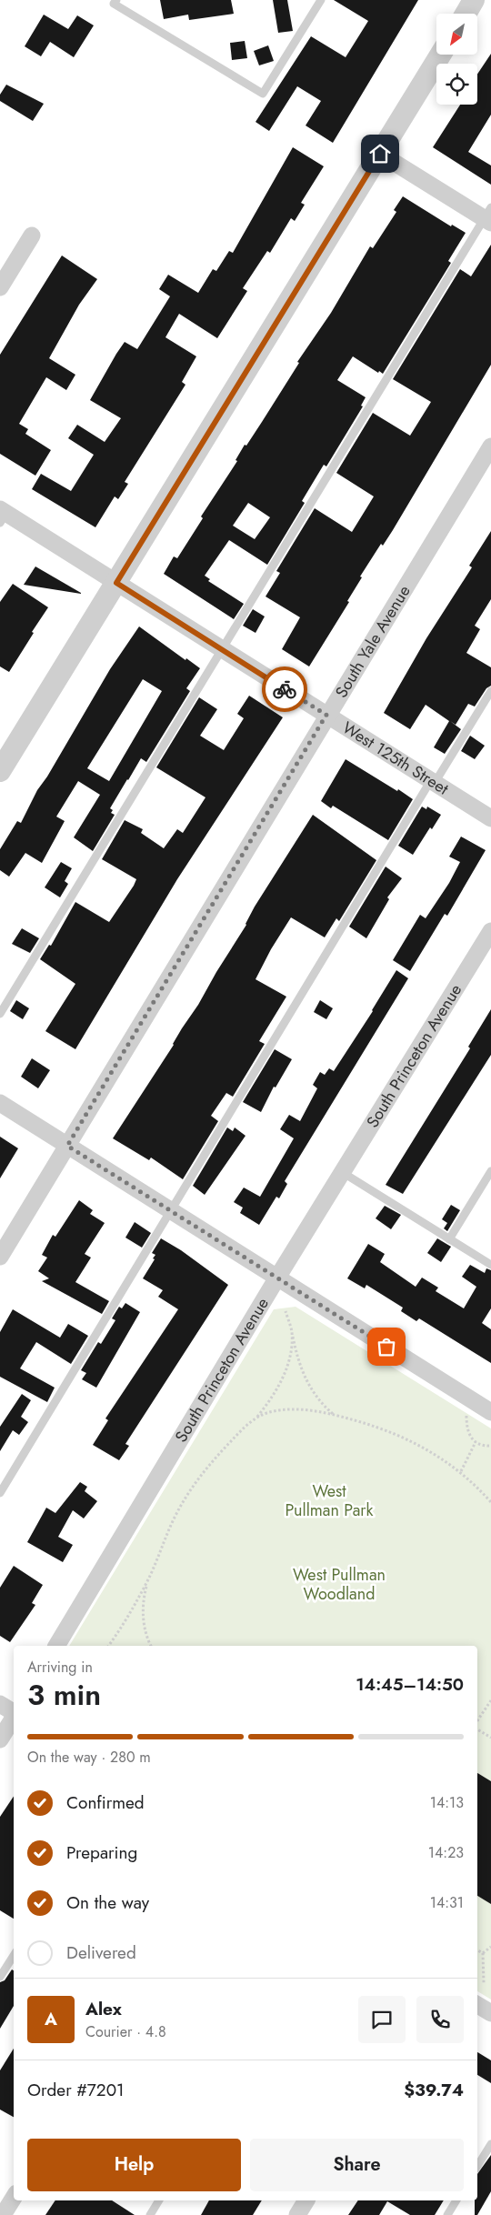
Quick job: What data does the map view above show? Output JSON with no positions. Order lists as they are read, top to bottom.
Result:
{
  "streets": {
    "street": ["South Yale Avenue", "West 125th Street", "South Princeton Avenue"]
  },
  "crossings": [
    ["South Yale Avenue", "West 125th Street"]
  ],
  "parks": ["West Pullman Park", "West Pullman Woodland"],
  "north": "bottom left",
  "page": {
    "heading": ["3 min", "Arriving in", "14:45–14:50"],
    "panel": [
      "Alex",
      "Courier · 4.8",
      "Order #7201",
      "$39.74"
    ],
    "bar": "On the way · 280 m",
    "list": [
      ["Confirmed", "14:13"],
      ["Preparing", "14:23"],
      ["On the way", "14:31"],
      "Delivered"
    ],
    "round": "A",
    "buttons": ["Help", "Share"]
  }
}
